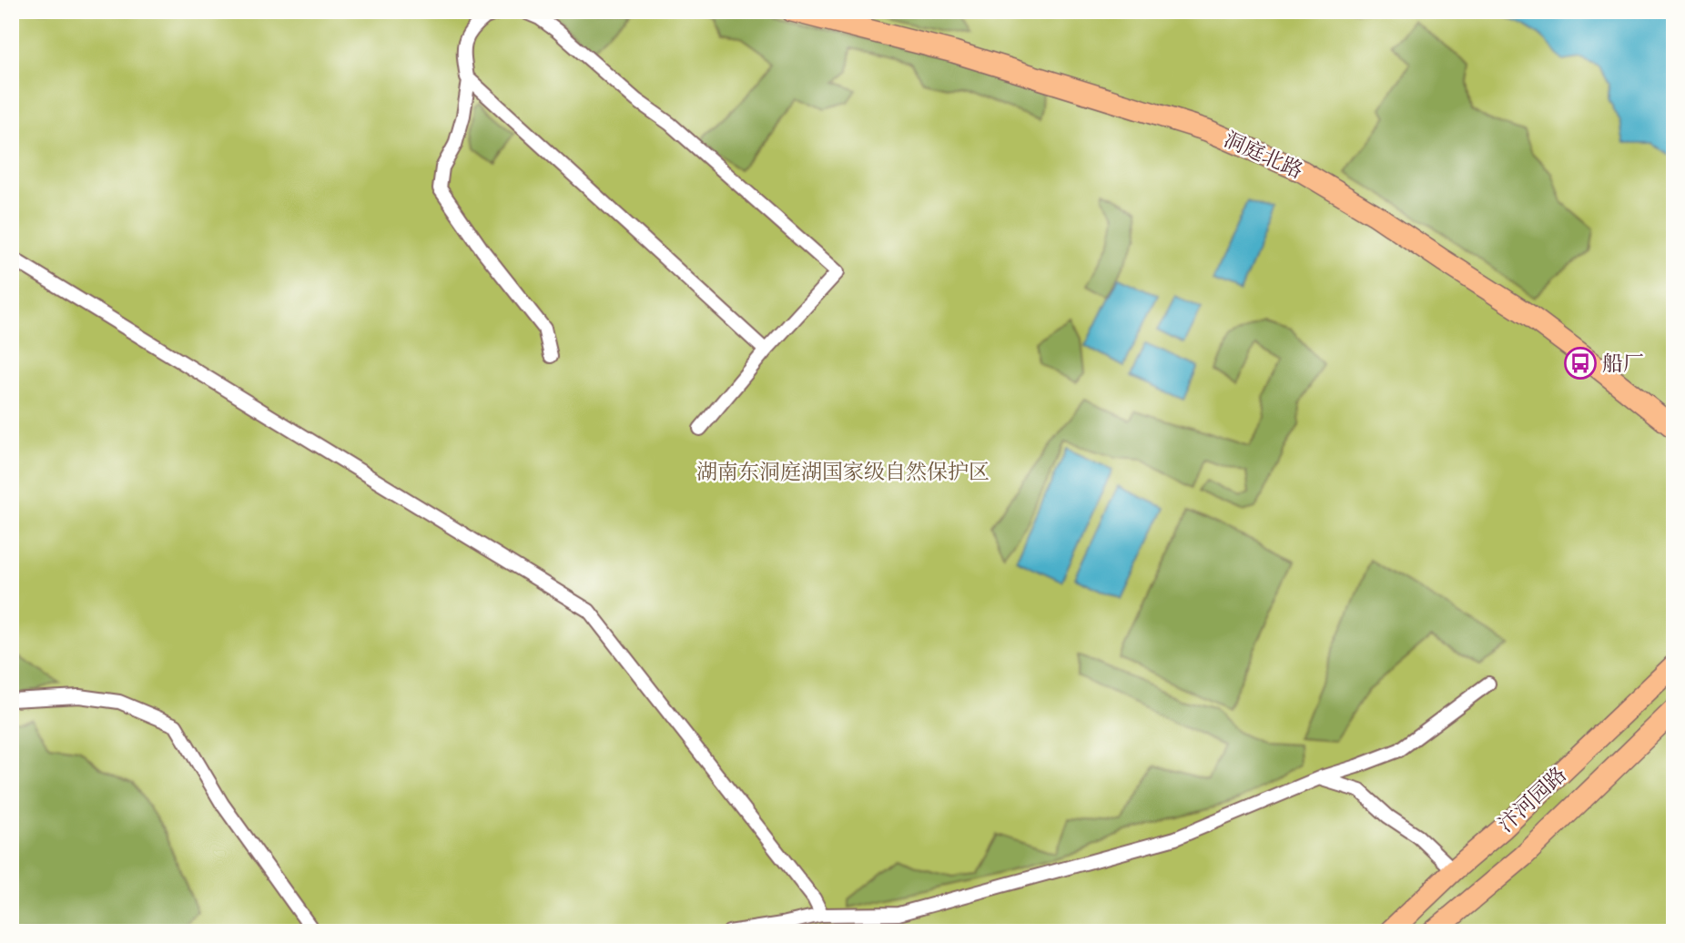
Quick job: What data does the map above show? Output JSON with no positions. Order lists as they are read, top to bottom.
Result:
{
  "streets": {
    "main road": ["洞庭北路", "汴河园路"]
  },
  "parks": ["湖南东洞庭湖国家级自然保护区"],
  "places": {
    "bus stop": ["船厂"]
  }
}
